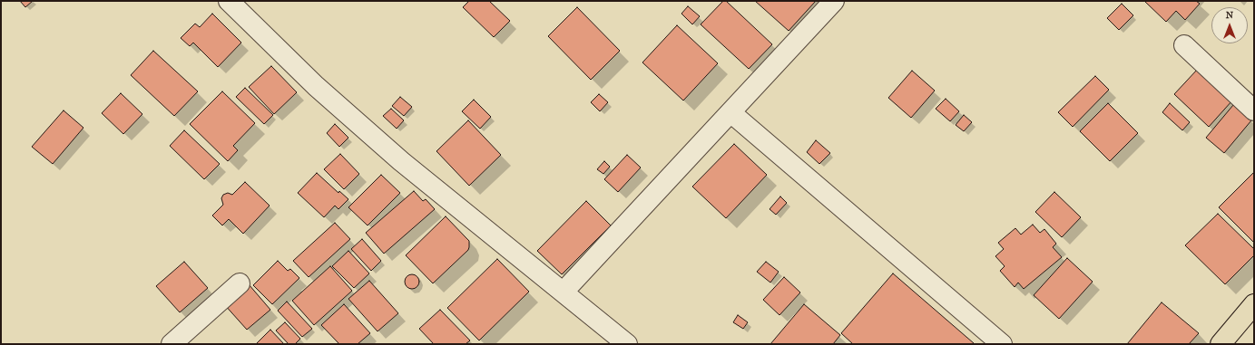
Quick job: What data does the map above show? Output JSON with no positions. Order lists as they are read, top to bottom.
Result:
{
  "north": "top"
}
